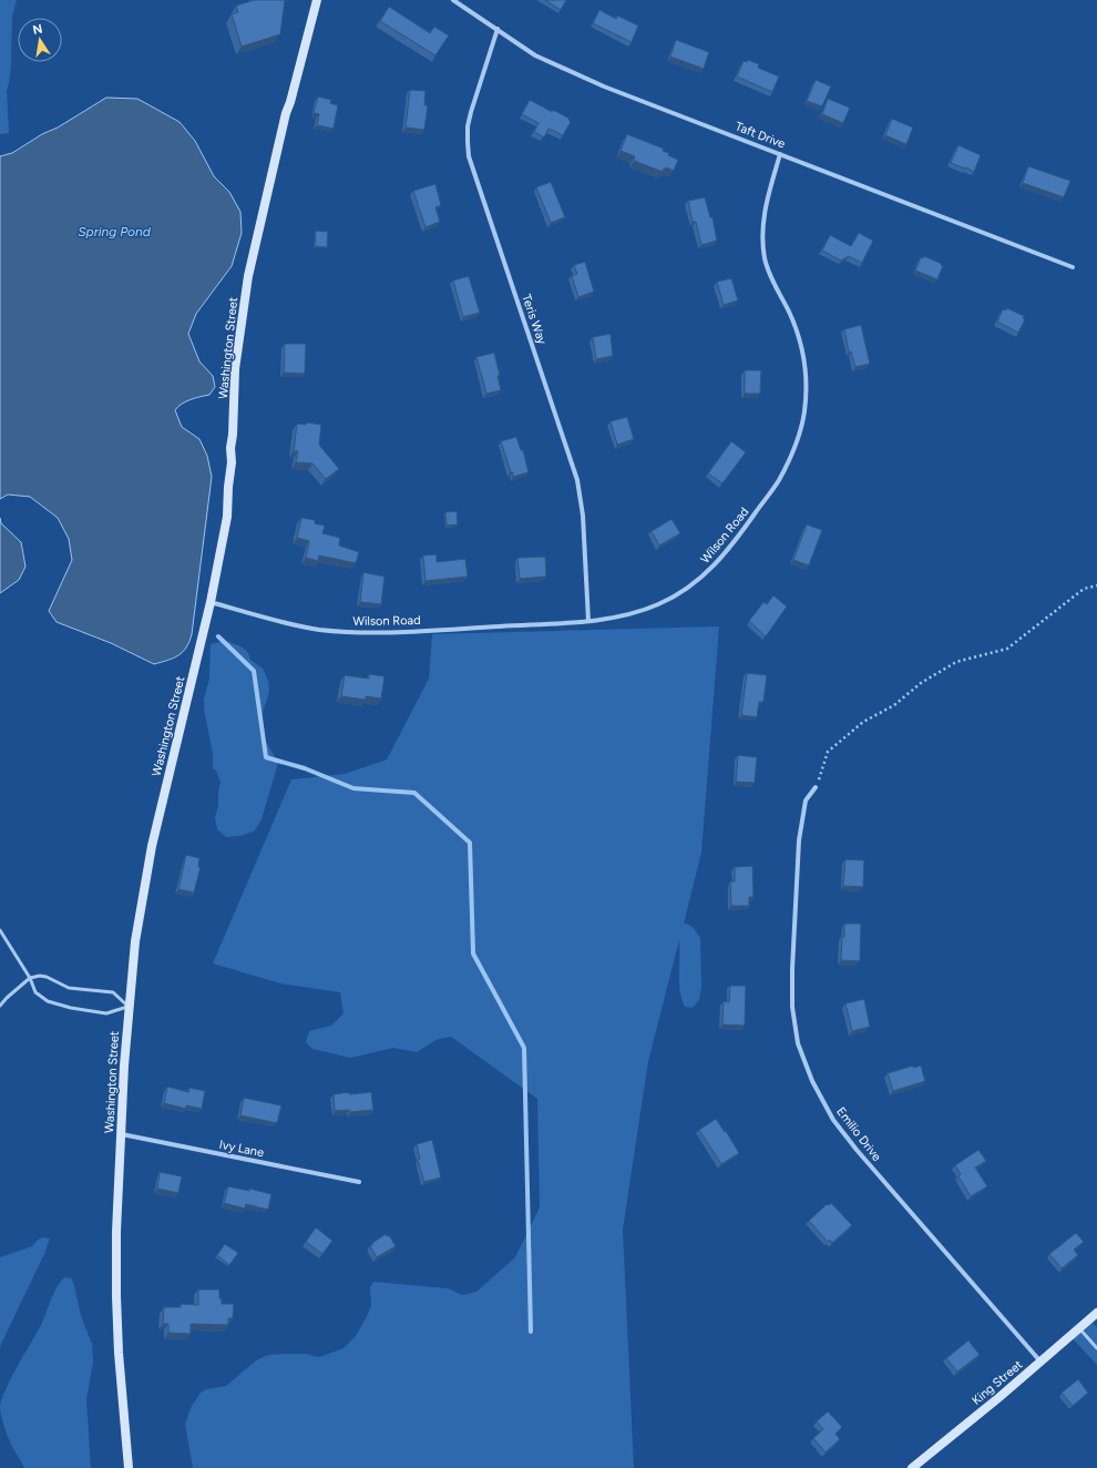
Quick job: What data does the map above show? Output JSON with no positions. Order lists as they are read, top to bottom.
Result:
{
  "streets": {
    "main road": ["Washington Street", "King Street"],
    "street": [
      "Taft Drive",
      "Teris Way",
      "Wilson Road",
      "Emilio Drive",
      "Ivy Lane"
    ]
  },
  "crossings": [
    ["Taft Drive", "Teris Way"],
    ["Taft Drive", "Wilson Road"],
    ["Teris Way", "Wilson Road"],
    ["Washington Street", "Wilson Road"],
    ["Washington Street", "Ivy Lane"],
    ["Emilio Drive", "King Street"]
  ],
  "water": ["Spring Pond"],
  "north": "top"
}
